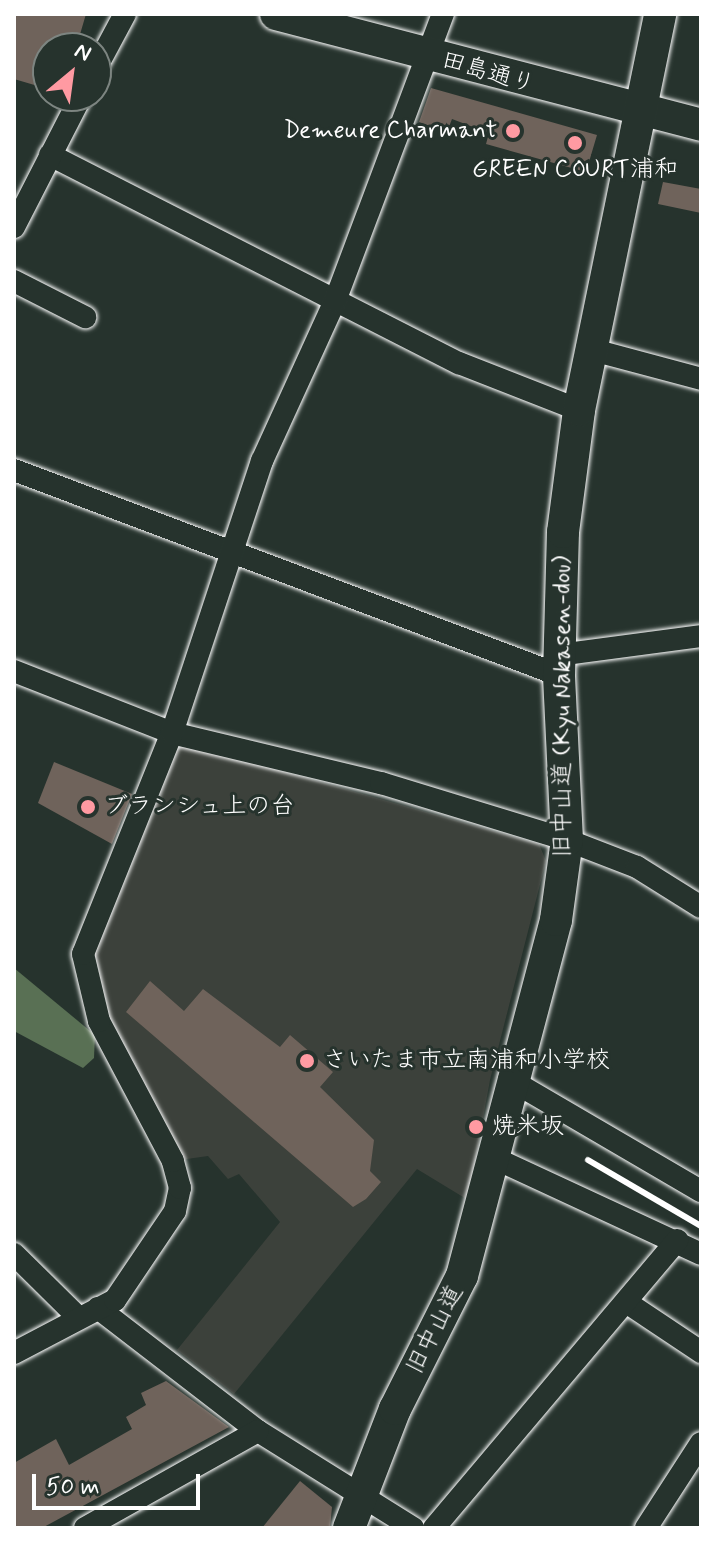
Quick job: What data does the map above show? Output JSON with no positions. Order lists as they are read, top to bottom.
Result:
{
  "streets": {
    "street": ["田島通り", "旧中山道 (Kyu Nakasen-dou)", "旧中山道"]
  },
  "crossings": [
    ["田島通り", "旧中山道 (Kyu Nakasen-dou)"],
    ["旧中山道 (Kyu Nakasen-dou)", "旧中山道"]
  ],
  "places": [
    "Demeure Charmant",
    "GREEN COURT浦和",
    "ブランシュ上の台",
    "さいたま市立南浦和小学校",
    "焼米坂"
  ],
  "scale_bar": "50 m",
  "north": "top right"
}
